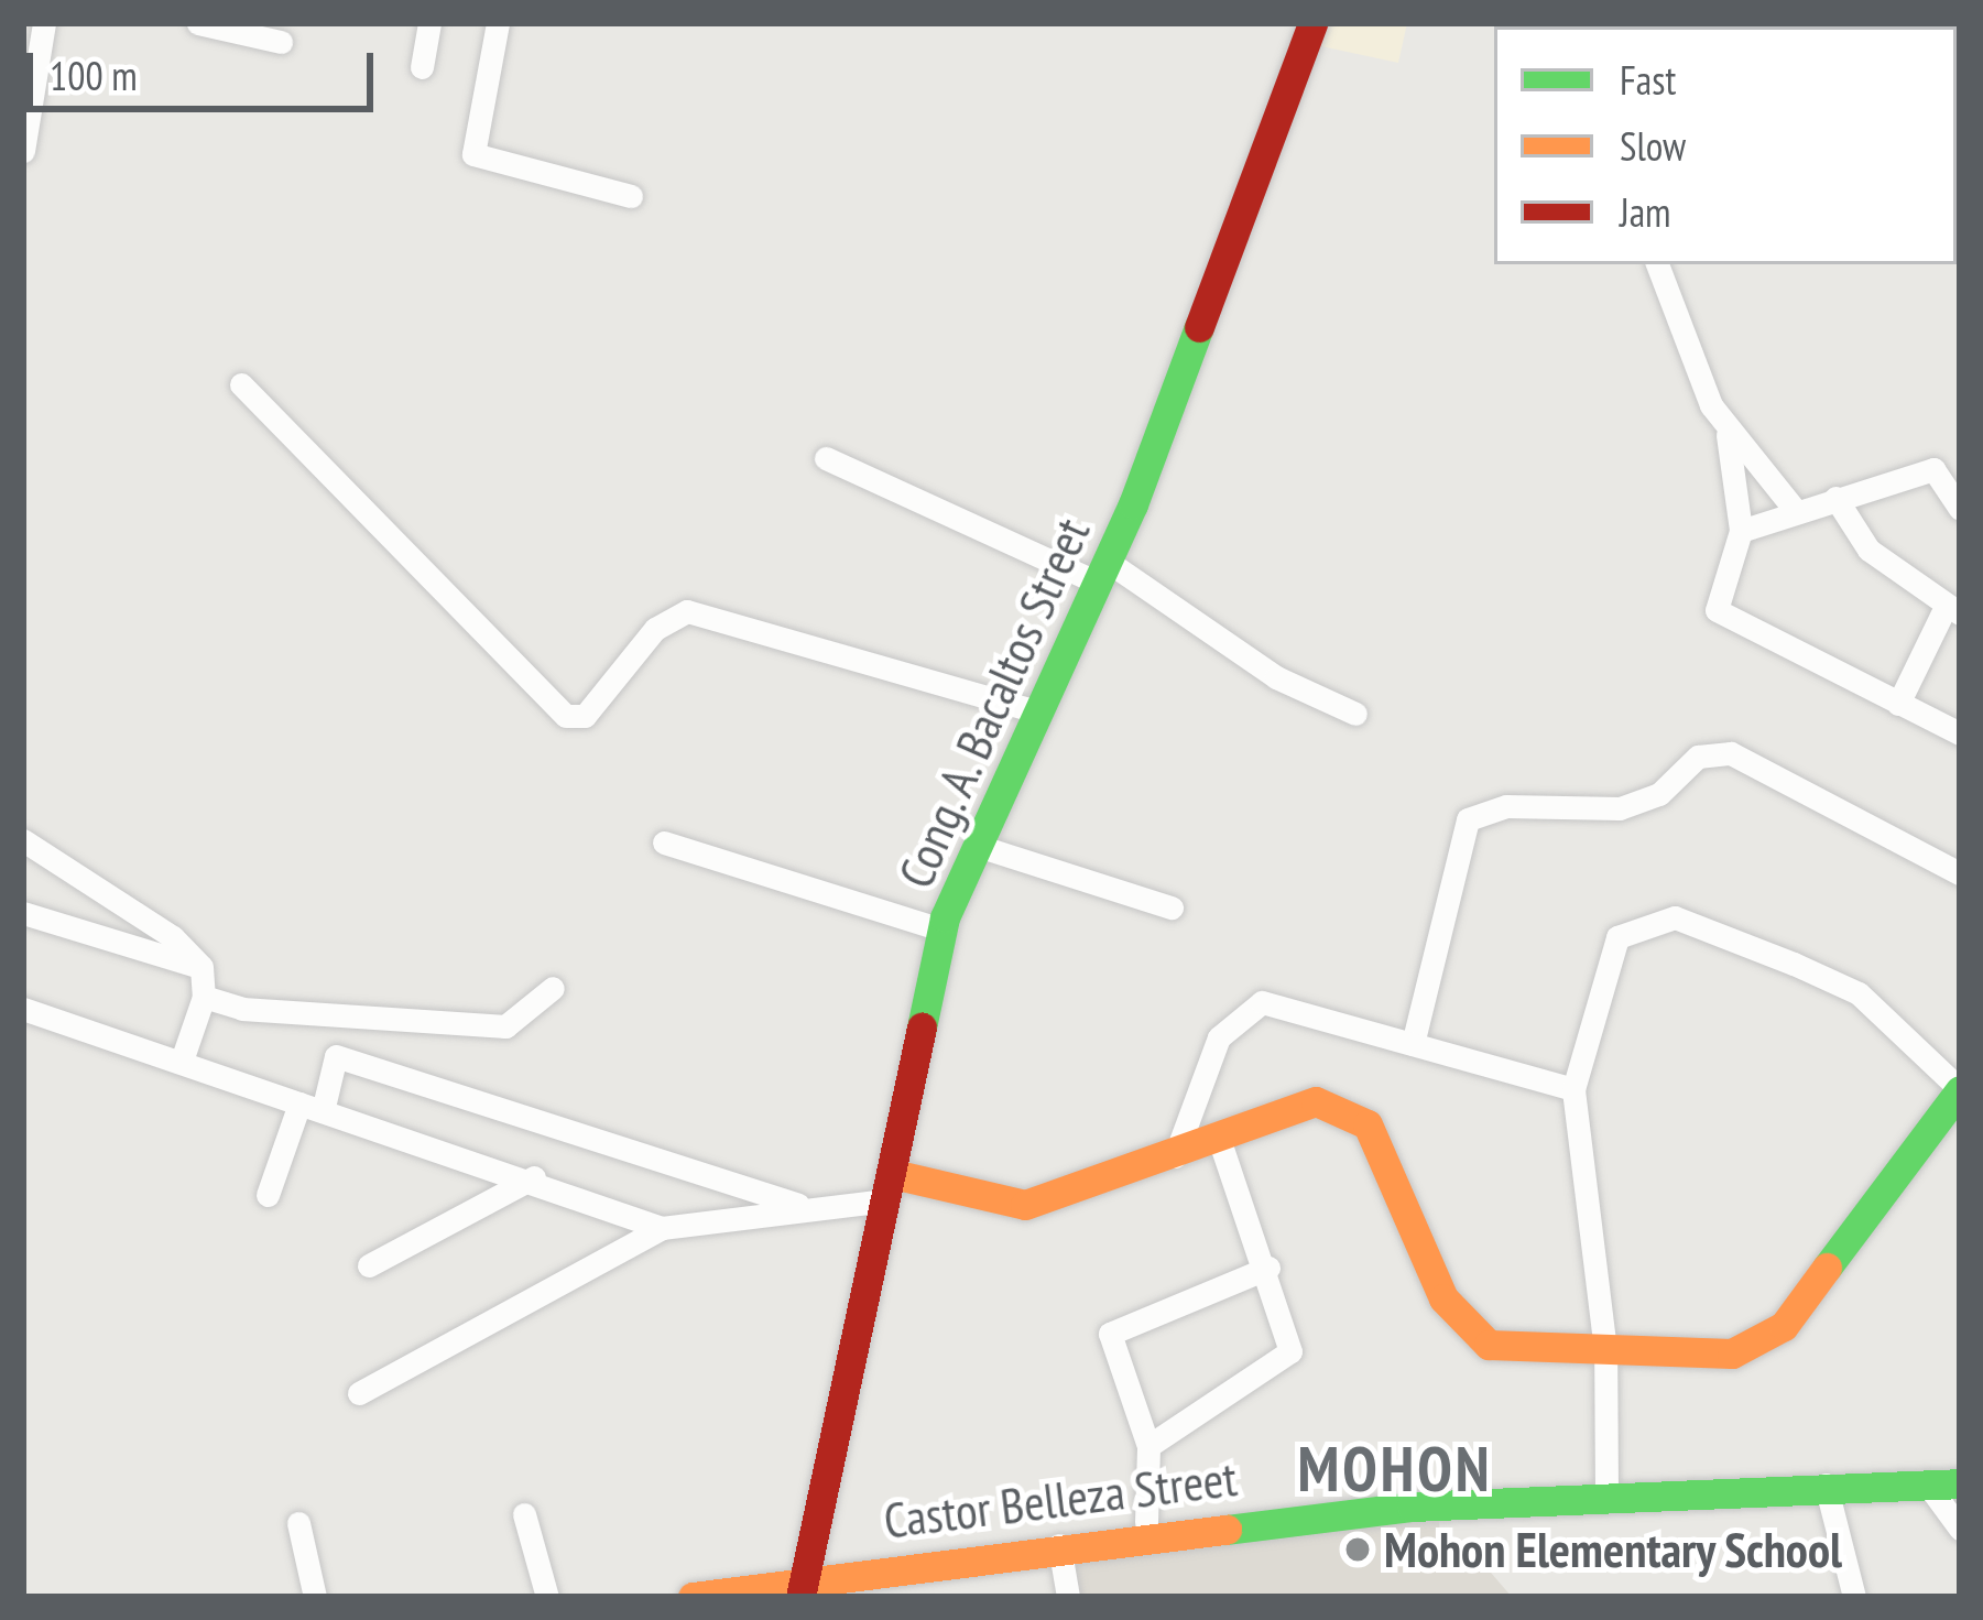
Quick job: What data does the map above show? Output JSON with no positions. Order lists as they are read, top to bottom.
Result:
{
  "streets": {
    "street": ["Cong. A. Bacaltos Street", "Castor Belleza Street"]
  },
  "crossings": [
    ["Cong. A. Bacaltos Street", "Castor Belleza Street"]
  ],
  "districts": ["MOHON"],
  "places": ["Mohon Elementary School"],
  "legend": ["Fast", "Slow", "Jam"],
  "scale_bar": "100 m"
}
